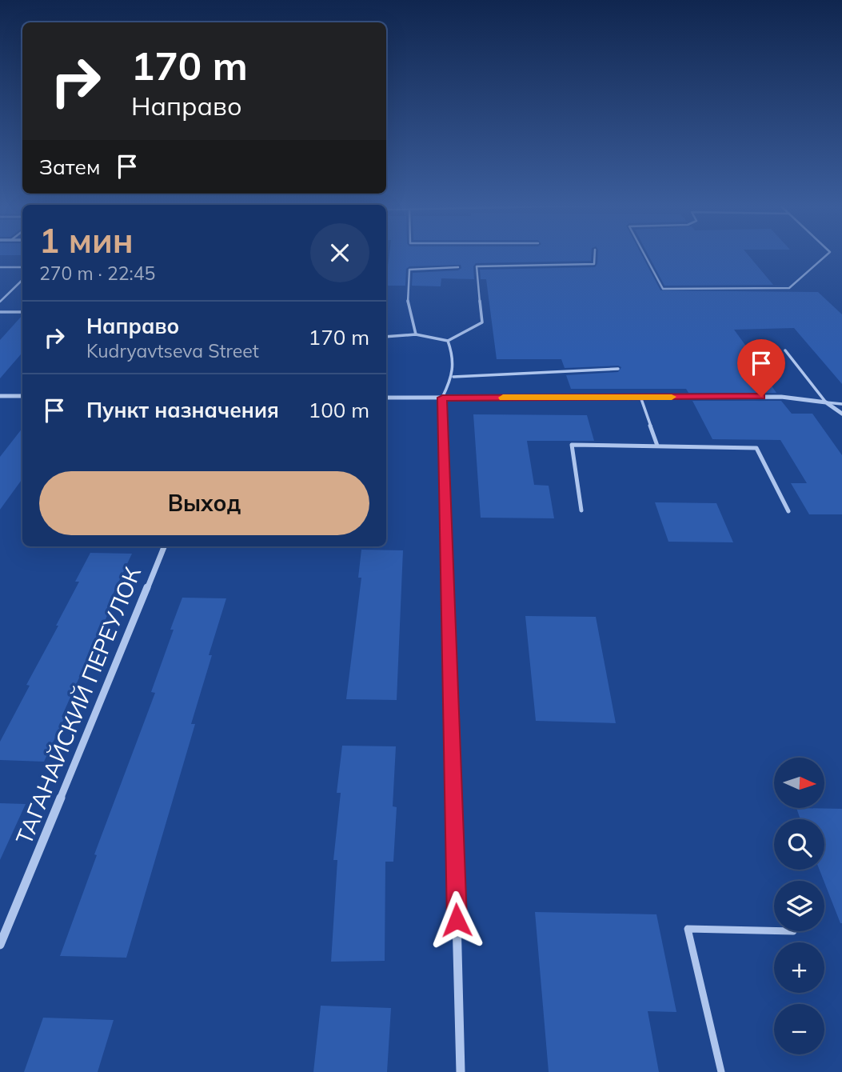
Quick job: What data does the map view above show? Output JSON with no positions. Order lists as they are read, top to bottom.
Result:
{
  "streets": {
    "street": ["ТАГАНАЙСКИЙ ПЕРЕУЛОК"]
  },
  "north": "right",
  "page": {
    "turn": ["170 m", "Направо"],
    "then": "Затем",
    "heading": ["1 мин", "270 m · 22:45"],
    "list": [
      {
        "name": "Направо",
        "note": "Kudryavtseva Street",
        "value": "170 m"
      },
      {
        "name": "Пункт назначения",
        "value": "100 m"
      }
    ],
    "buttons": "Выход",
    "map_buttons": ["+", "−"]
  }
}
